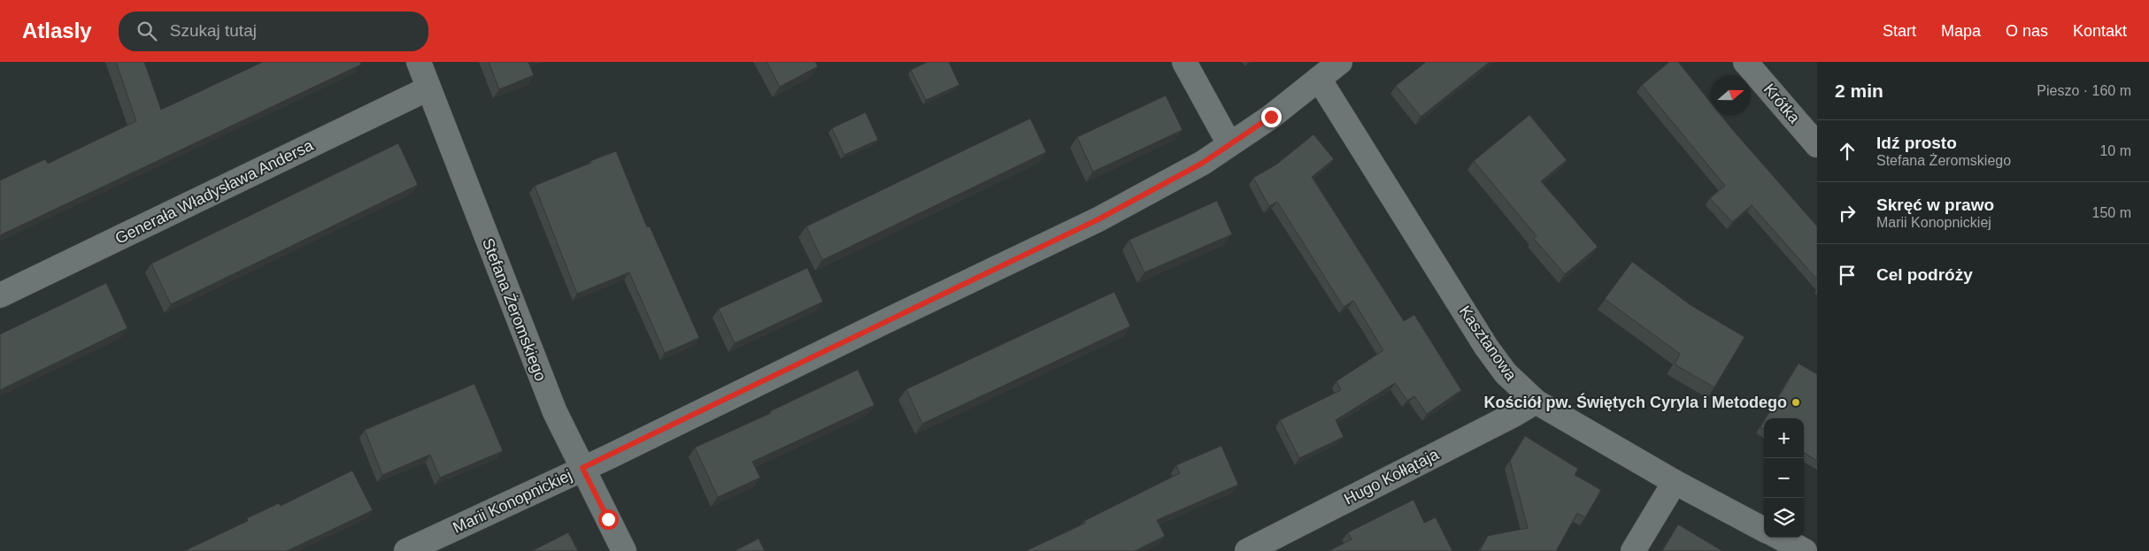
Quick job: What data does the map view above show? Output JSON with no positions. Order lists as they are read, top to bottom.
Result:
{
  "streets": {
    "street": [
      "Krótka",
      "Generała Władysława Andersa",
      "Stefana Żeromskiego",
      "Kasztanowa",
      "Hugo Kołłątaja",
      "Marii Konopnickiej"
    ]
  },
  "crossings": [
    ["Generała Władysława Andersa", "Stefana Żeromskiego"],
    ["Stefana Żeromskiego", "Marii Konopnickiej"],
    ["Kasztanowa", "Hugo Kołłątaja"],
    ["Kasztanowa", "Marii Konopnickiej"]
  ],
  "places": ["Kościół pw. Świętych Cyryla i Metodego"],
  "north": "right",
  "page": {
    "header": "Atlasly",
    "search": "Szukaj tutaj",
    "nav": [
      "Start",
      "Mapa",
      "O nas",
      "Kontakt"
    ],
    "heading": ["2 min", "Pieszo · 160 m"],
    "list": [
      ["Idź prosto", "Stefana Żeromskiego", "10 m"],
      ["Skręć w prawo", "Marii Konopnickiej", "150 m"],
      "Cel podróży"
    ],
    "map_buttons": ["+", "−"]
  }
}
